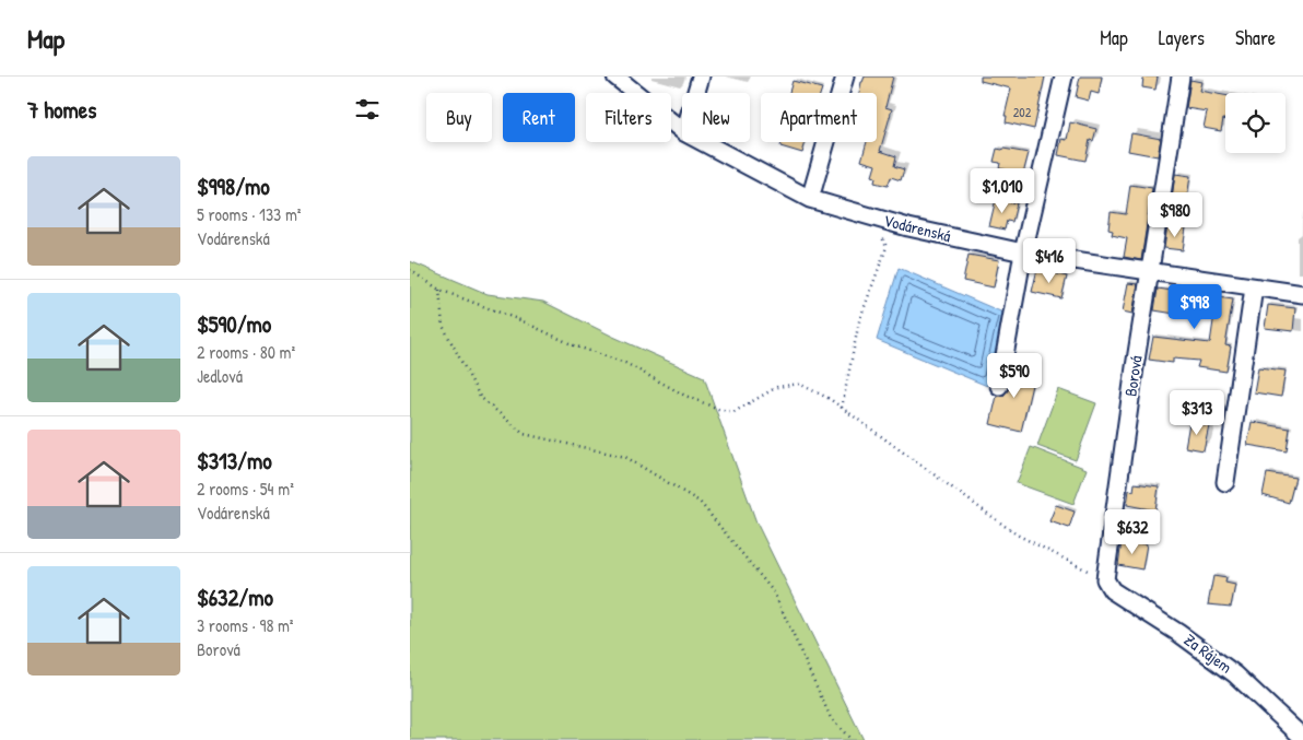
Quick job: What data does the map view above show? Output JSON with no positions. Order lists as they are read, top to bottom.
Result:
{
  "streets": {
    "street": ["Vodárenská", "Borová", "Za Rájem"]
  },
  "crossings": [
    ["Vodárenská", "Borová"],
    ["Borová", "Za Rájem"]
  ],
  "house_numbers": ["202"],
  "page": {
    "header": "Map",
    "nav": ["Map", "Layers", "Share"],
    "heading": "7 homes",
    "chip": [
      "Buy",
      "Rent",
      "Filters",
      "New",
      "Apartment"
    ],
    "list": [
      {
        "name": "$998/mo",
        "note": "5 rooms · 133 m² · Vodárenská"
      },
      {
        "name": "$590/mo",
        "note": "2 rooms · 80 m² · Jedlová"
      },
      {
        "name": "$313/mo",
        "note": "2 rooms · 54 m² · Vodárenská"
      },
      {
        "name": "$632/mo",
        "note": "3 rooms · 98 m² · Borová"
      }
    ],
    "price": [
      "$1,010",
      "$980",
      "$416",
      "$998",
      "$590",
      "$313",
      "$632"
    ]
  }
}
